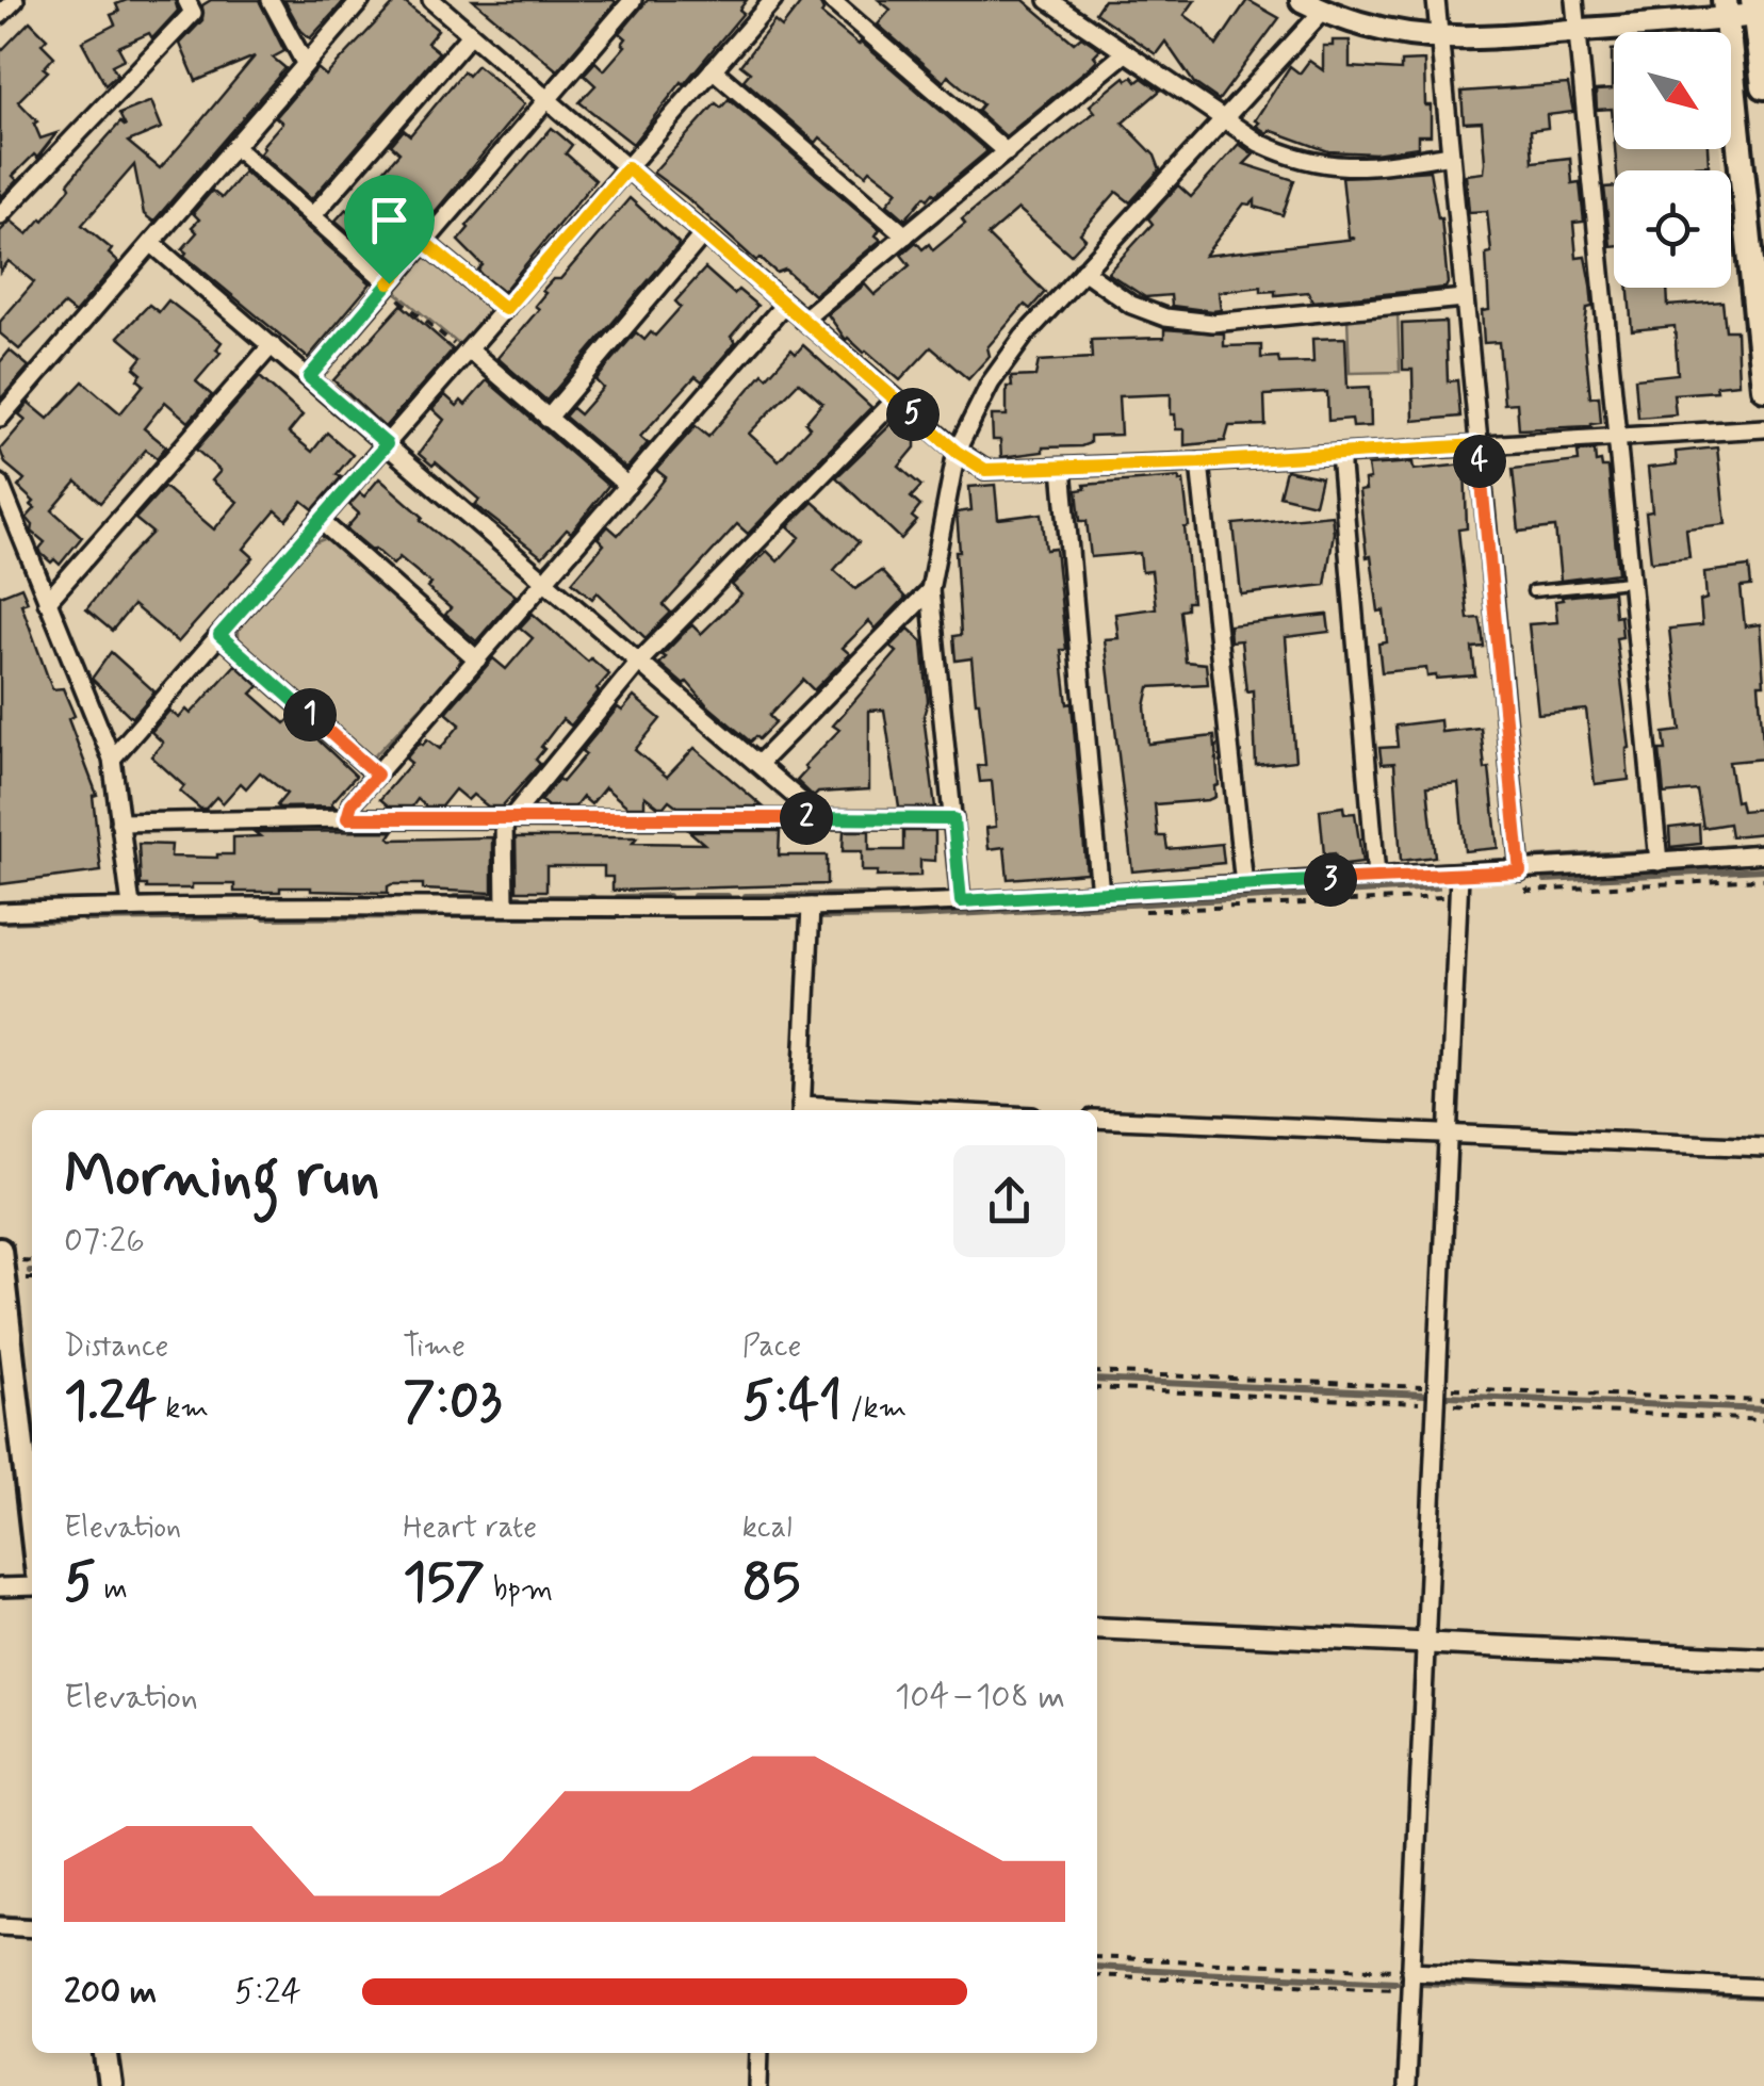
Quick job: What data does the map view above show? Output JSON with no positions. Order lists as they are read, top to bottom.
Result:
{
  "north": "bottom right",
  "page": {
    "pins": [
      "5",
      "4",
      "1",
      "2",
      "3"
    ],
    "heading": ["Morning run", "07:26"],
    "stats": [
      ["Distance", "1.24 km"],
      ["Time", "7:03"],
      ["Pace", "5:41 /km"],
      ["Elevation", "5 m"],
      ["Heart rate", "157 bpm"],
      ["kcal", "85"]
    ],
    "chart": ["Elevation", "104–108 m"],
    "list": [
      {
        "name": "200 m",
        "note": "5:24"
      }
    ]
  }
}
